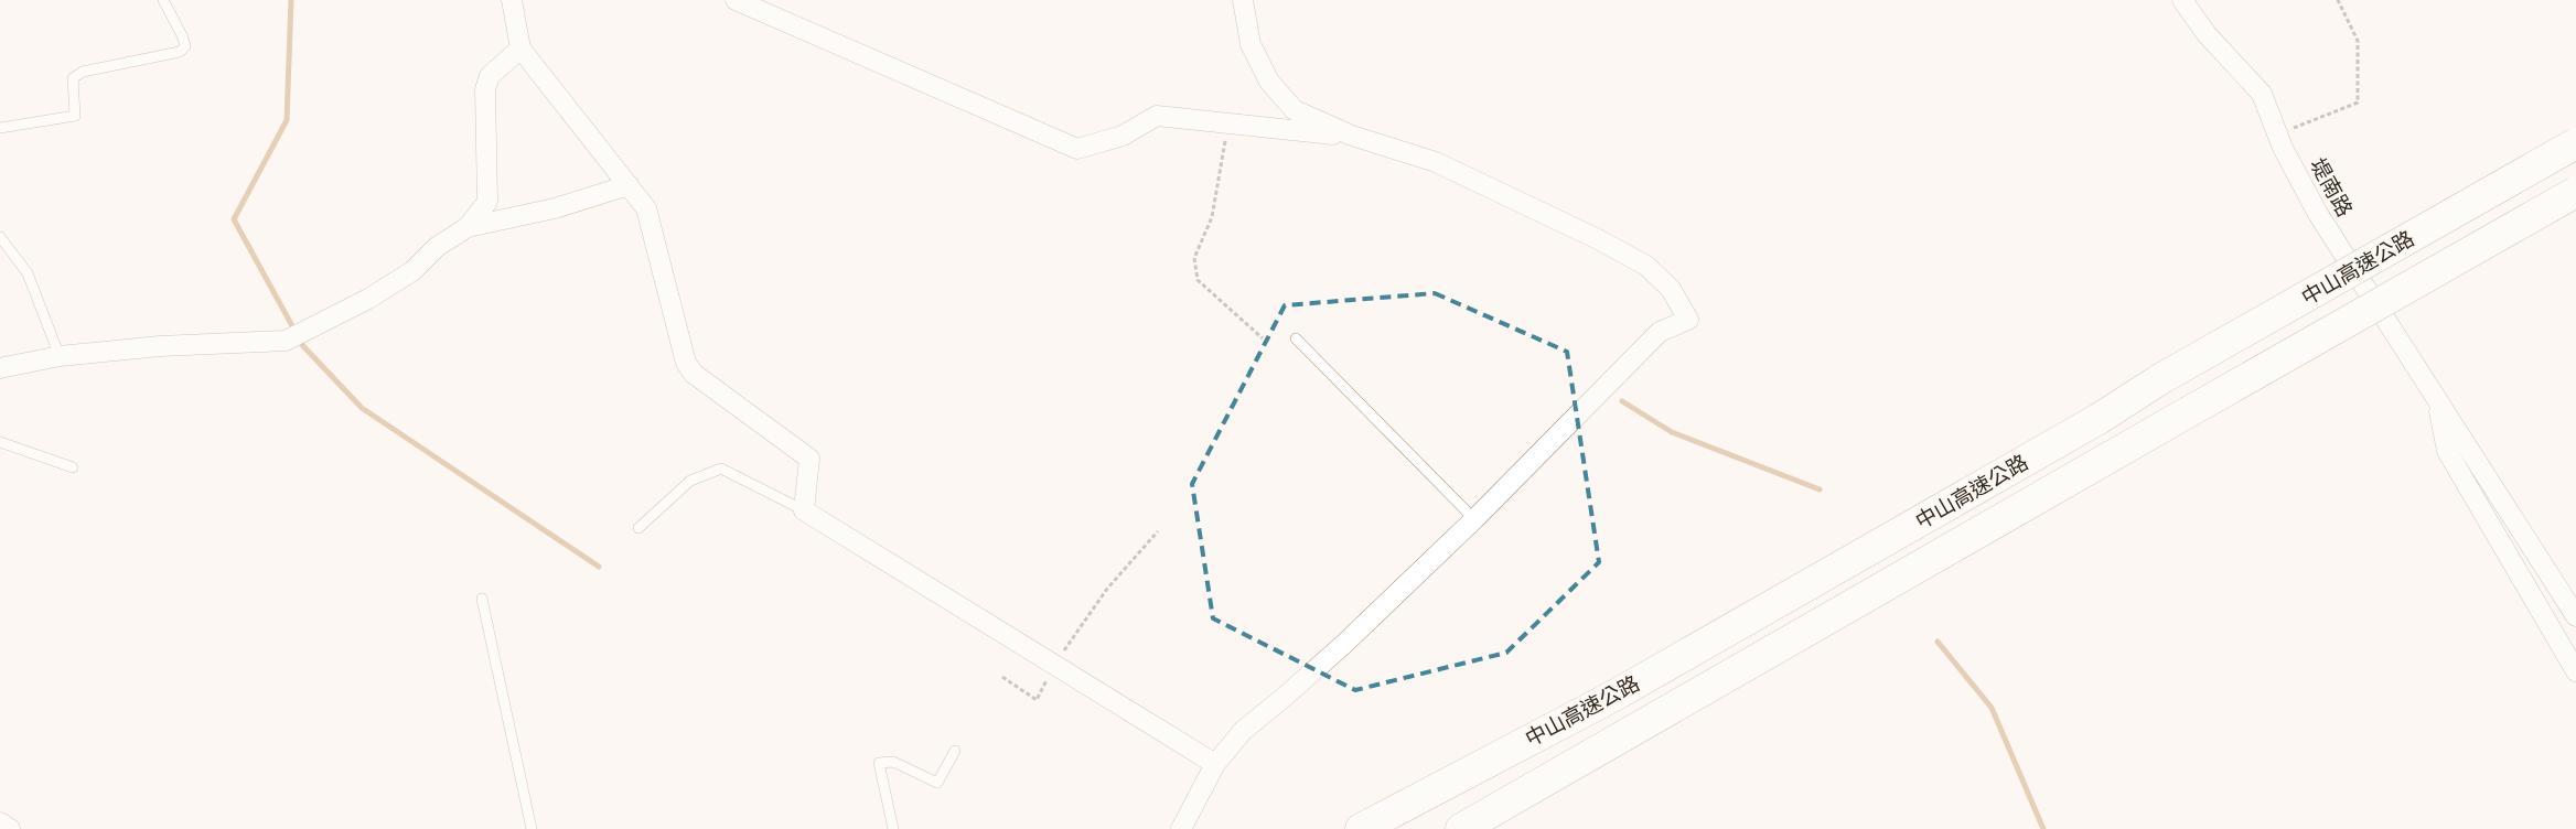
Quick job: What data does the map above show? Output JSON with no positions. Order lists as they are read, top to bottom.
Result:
{
  "streets": {
    "highway": ["中山高速公路"],
    "street": ["堤南路"]
  }
}
